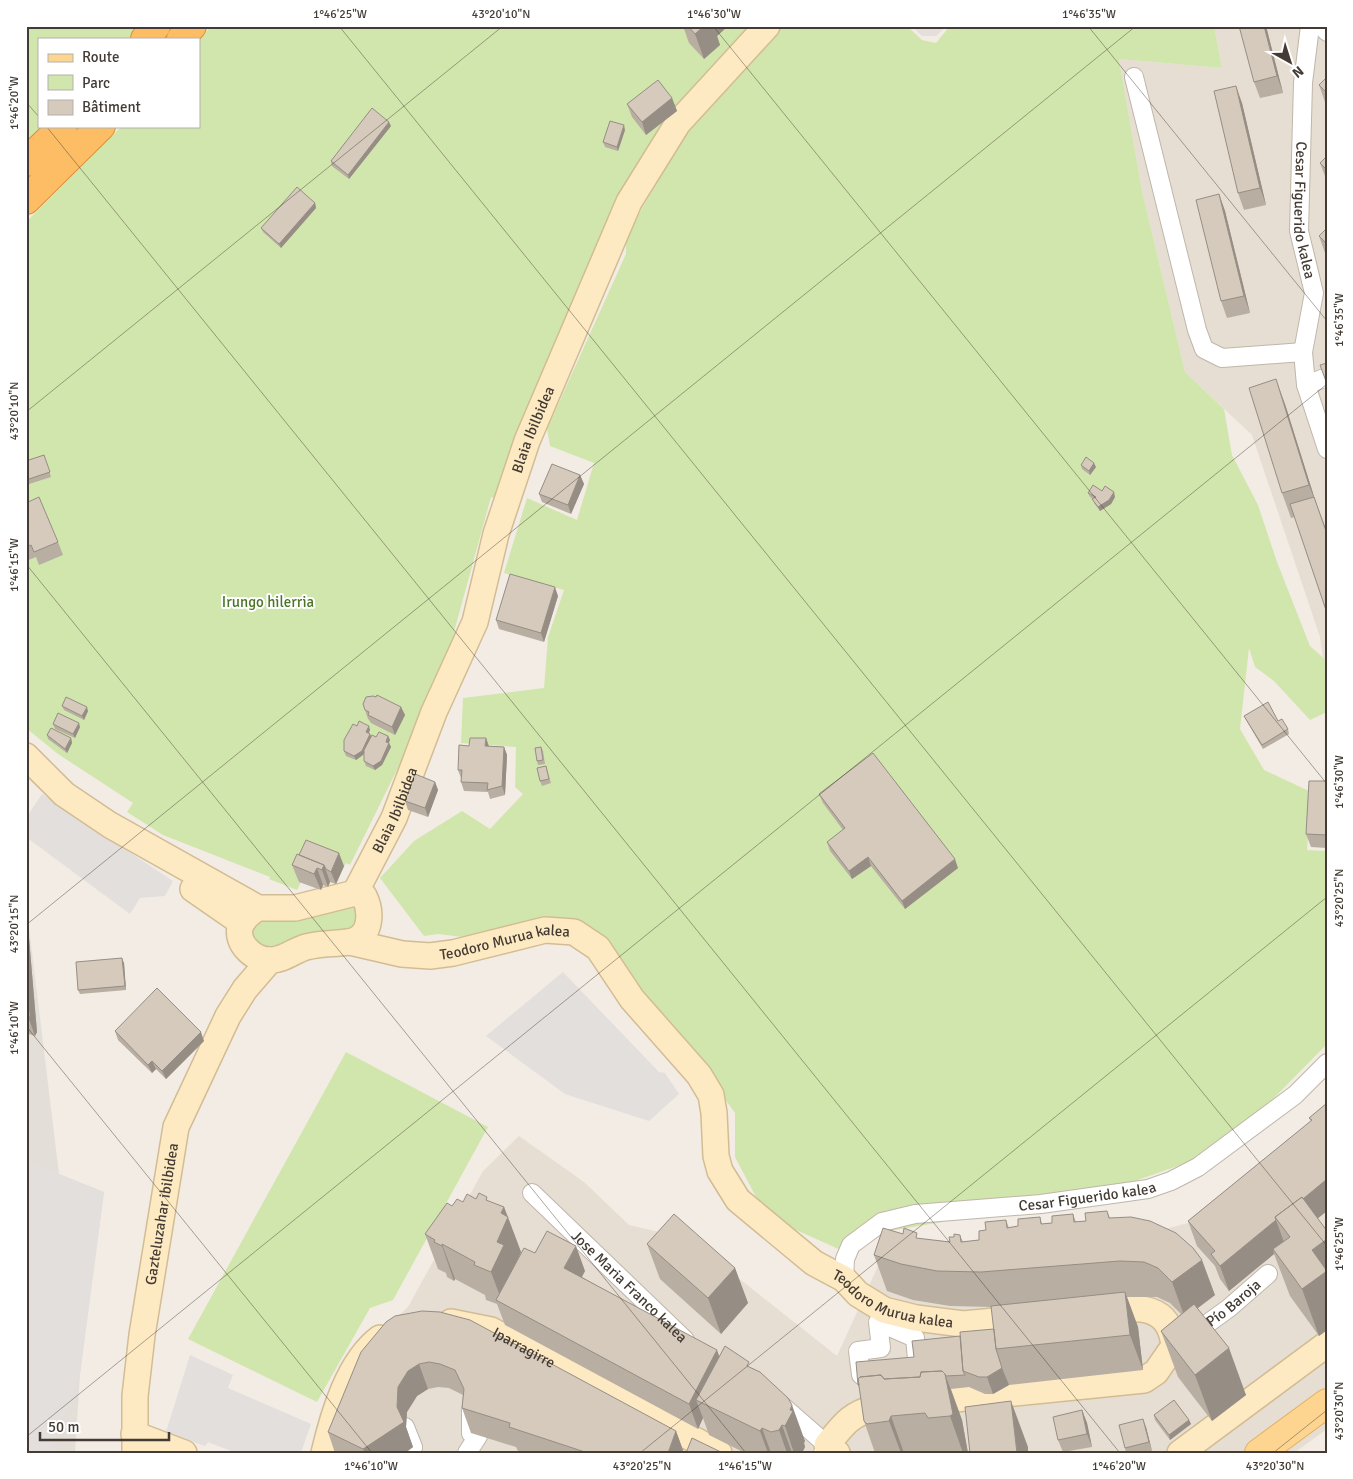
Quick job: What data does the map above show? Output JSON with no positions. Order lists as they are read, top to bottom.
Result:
{
  "streets": {
    "street": [
      "Cesar Figuerido kalea",
      "Blaia Ibilbidea",
      "Teodoro Murua kalea",
      "Gazteluzahar ibilbidea",
      "Jose Maria Franco kalea",
      "Pío Baroja",
      "Iparragirre"
    ]
  },
  "crossings": [
    ["Cesar Figuerido kalea", "Teodoro Murua kalea"],
    ["Blaia Ibilbidea", "Teodoro Murua kalea"],
    ["Teodoro Murua kalea", "Gazteluzahar ibilbidea"],
    ["Teodoro Murua kalea", "Pío Baroja"]
  ],
  "parks": ["Irungo hilerria"],
  "legend": ["Route", "Parc", "Bâtiment"],
  "scale_bar": "50 m",
  "north": "bottom right",
  "coordinates": [
    "1°46'25\"W",
    "43°20'10\"N",
    "1°46'30\"W",
    "1°46'35\"W",
    "1°46'20\"W",
    "1°46'15\"W",
    "43°20'25\"N",
    "43°20'15\"N",
    "1°46'10\"W",
    "43°20'30\"N"
  ]
}
